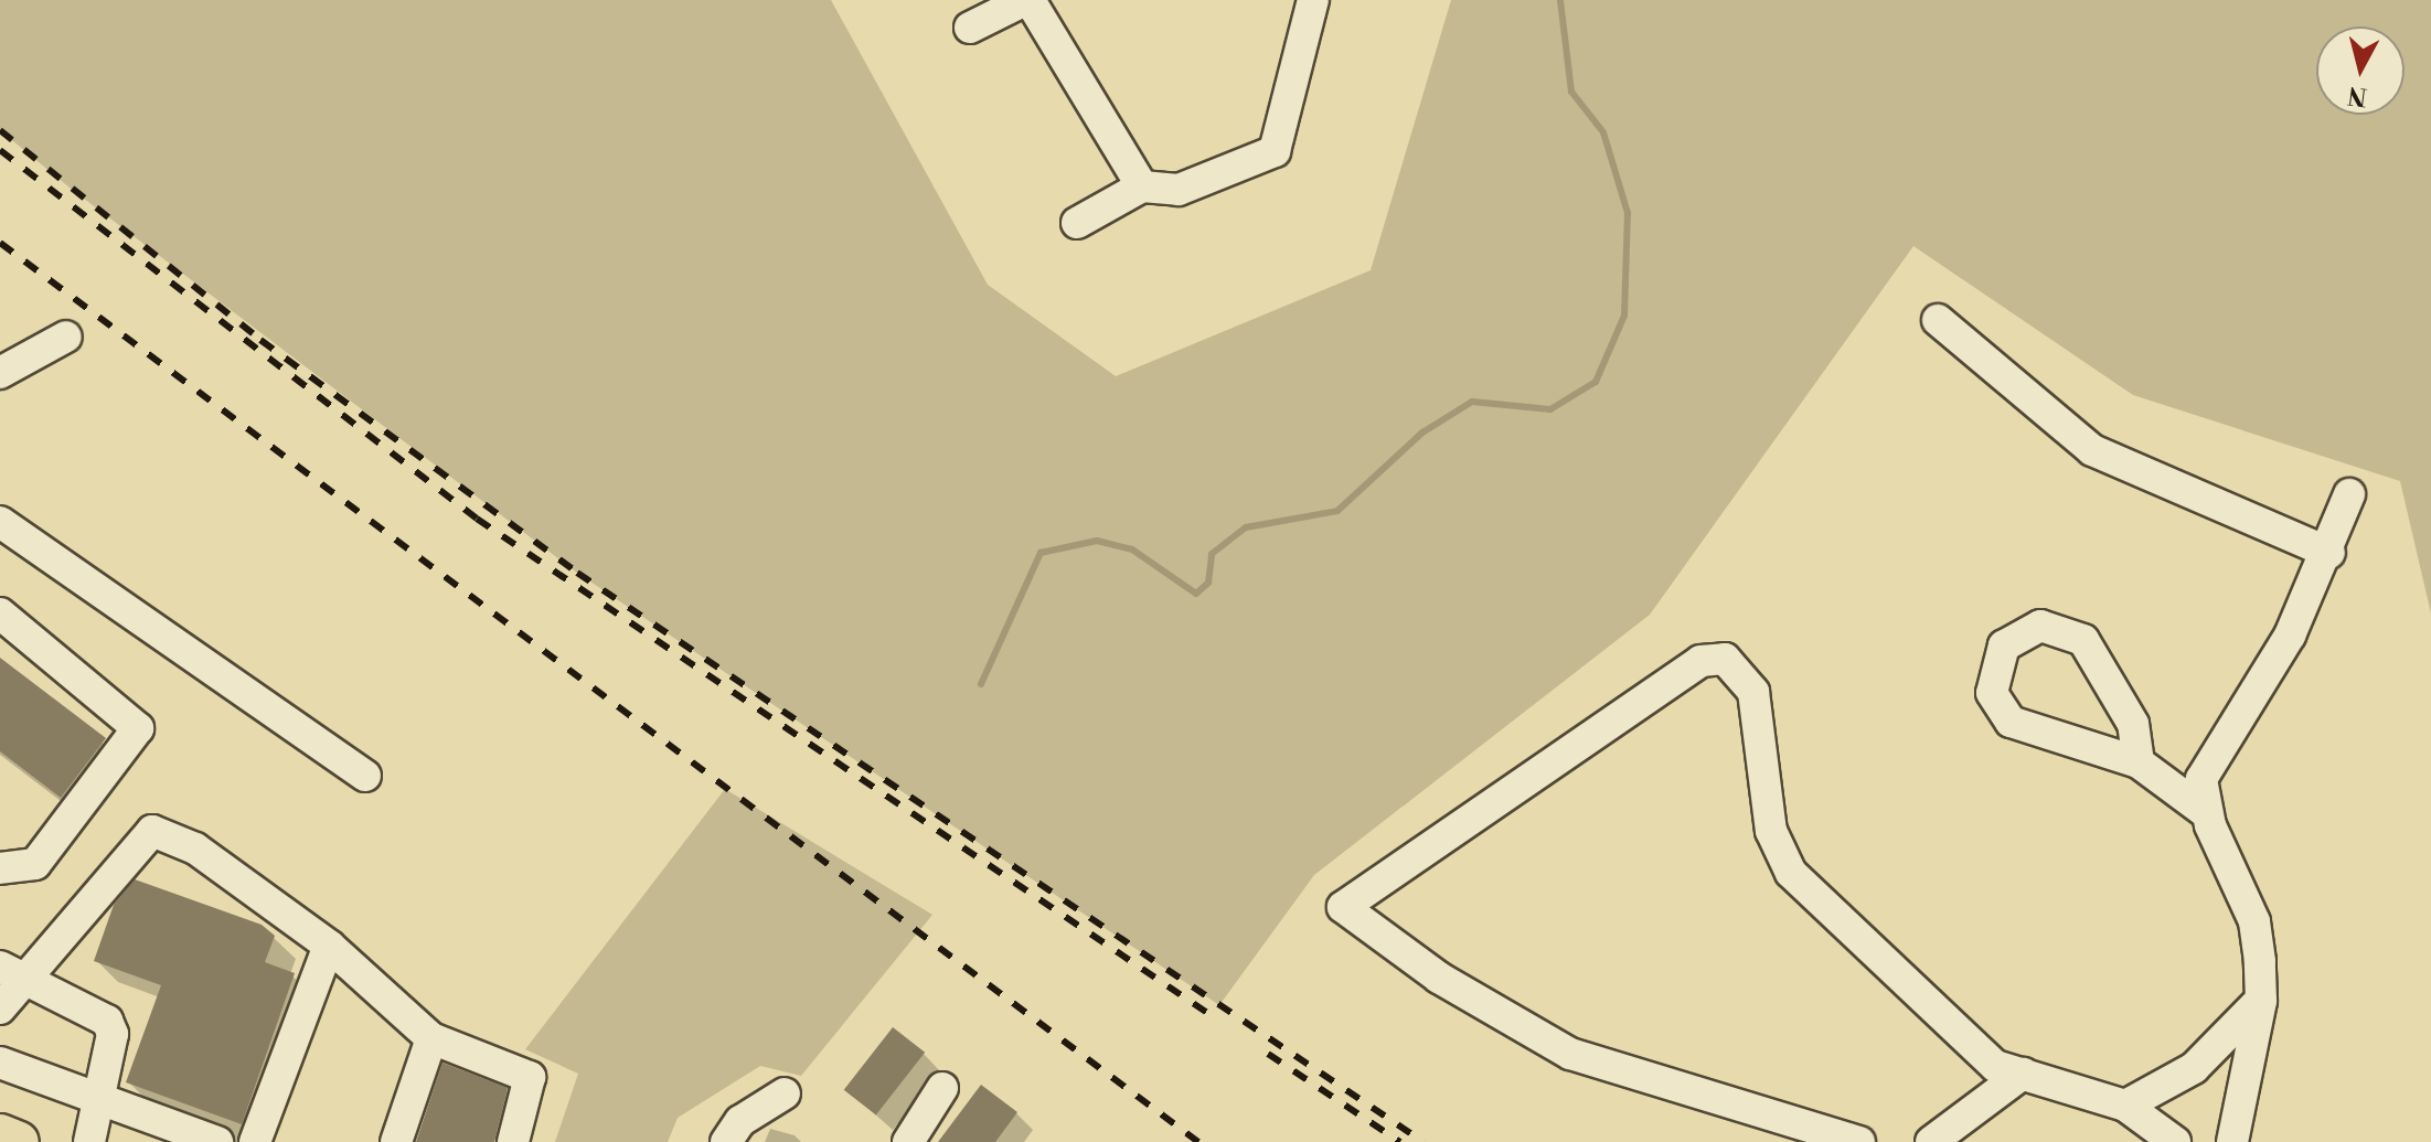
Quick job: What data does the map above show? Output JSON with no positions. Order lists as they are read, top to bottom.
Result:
{
  "north": "bottom"
}
